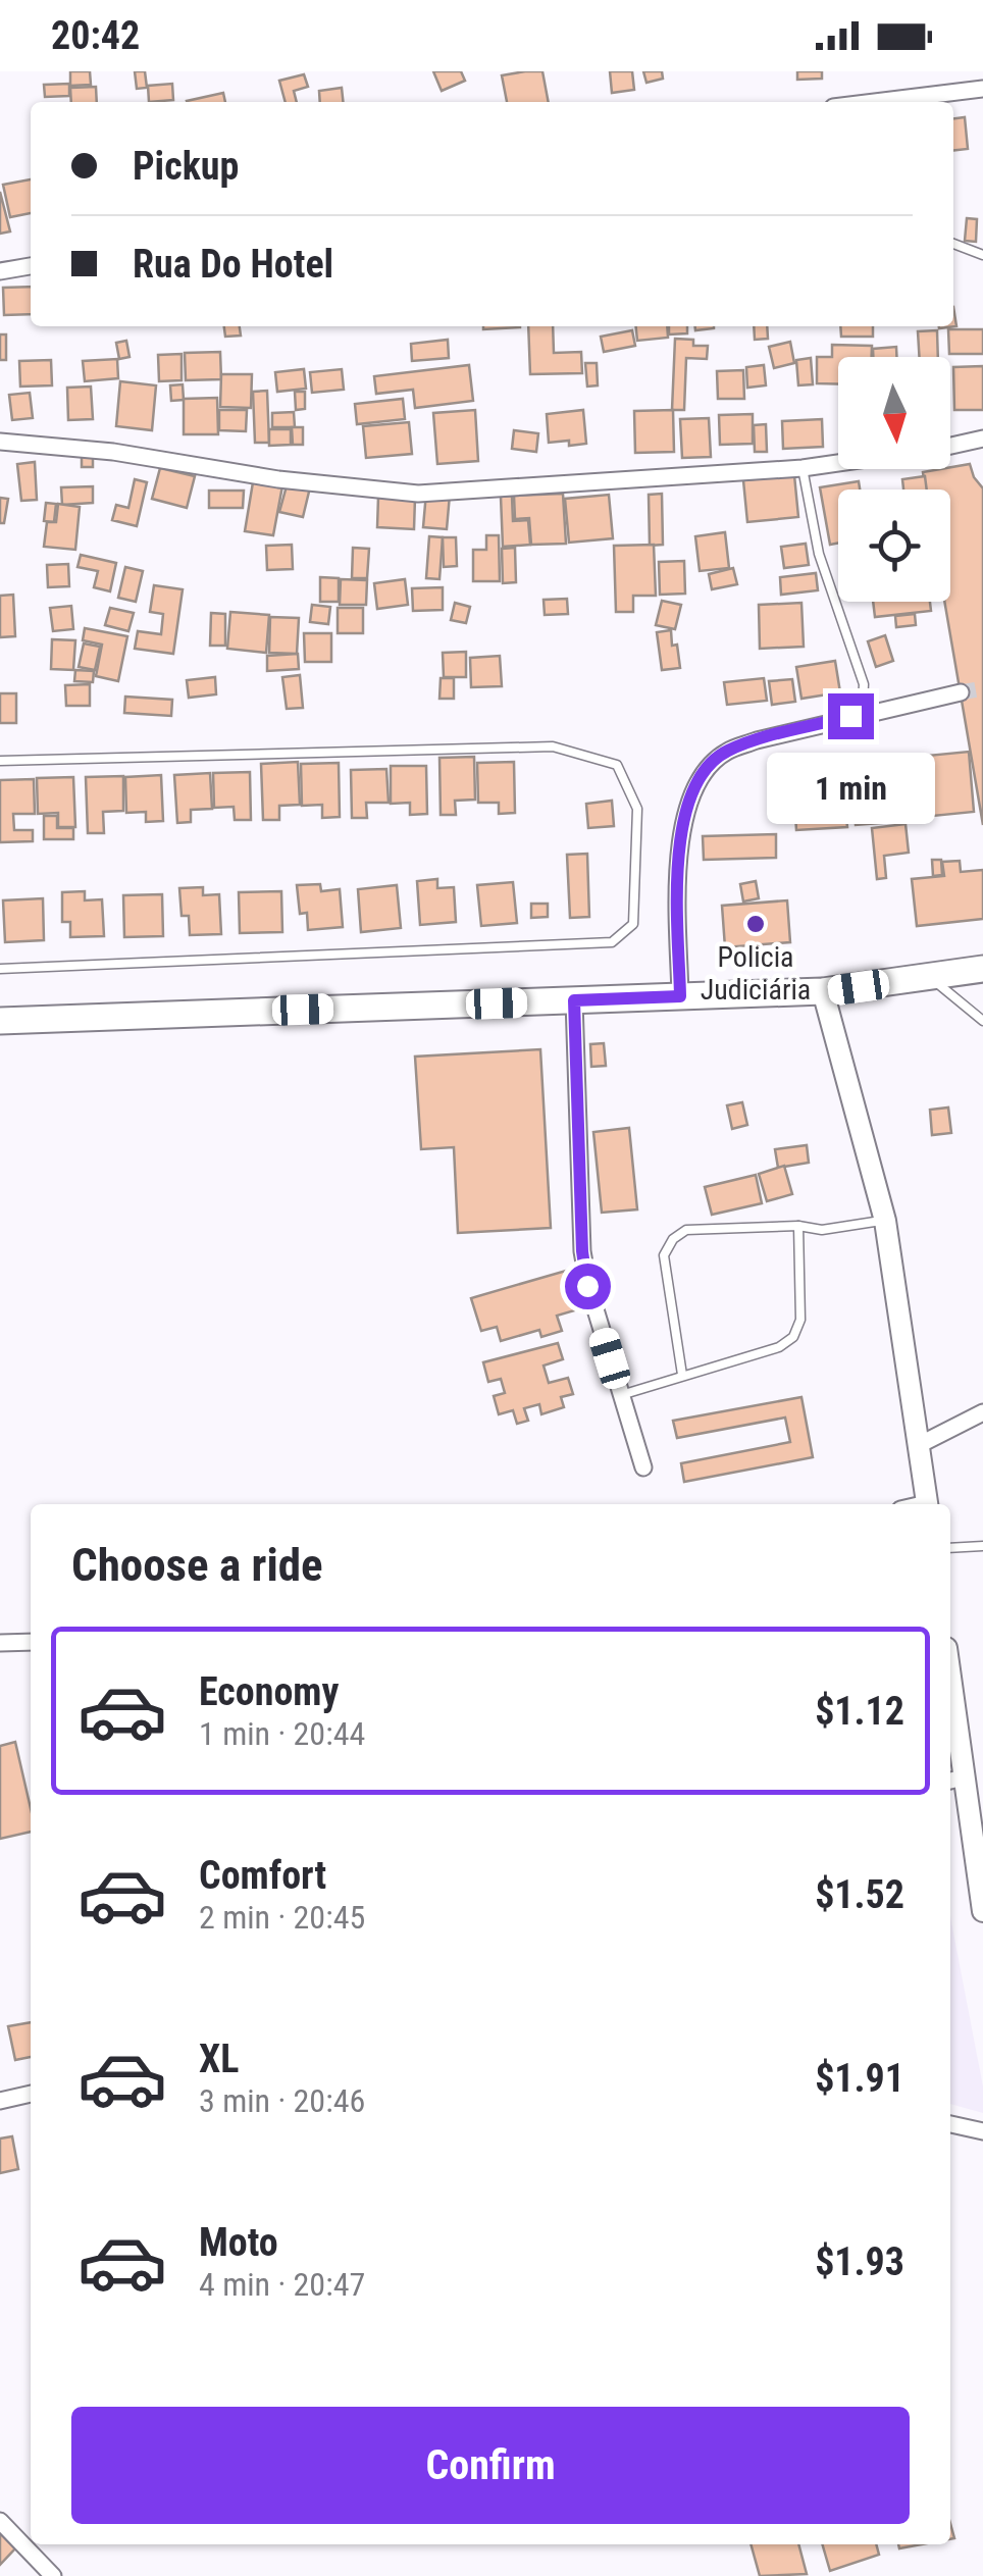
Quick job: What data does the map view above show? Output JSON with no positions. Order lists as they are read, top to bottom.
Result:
{
  "places": ["Policia Judiciária"],
  "north": "bottom",
  "page": {
    "status": "20:42",
    "banner": ["Pickup", "Rua Do Hotel"],
    "bubble": "1 min",
    "heading": "Choose a ride",
    "list": [
      {
        "name": "Economy",
        "note": "1 min · 20:44",
        "value": "$1.12"
      },
      {
        "name": "Comfort",
        "note": "2 min · 20:45",
        "value": "$1.52"
      },
      {
        "name": "XL",
        "note": "3 min · 20:46",
        "value": "$1.91"
      },
      {
        "name": "Moto",
        "note": "4 min · 20:47",
        "value": "$1.93"
      }
    ],
    "buttons": "Confirm"
  }
}
